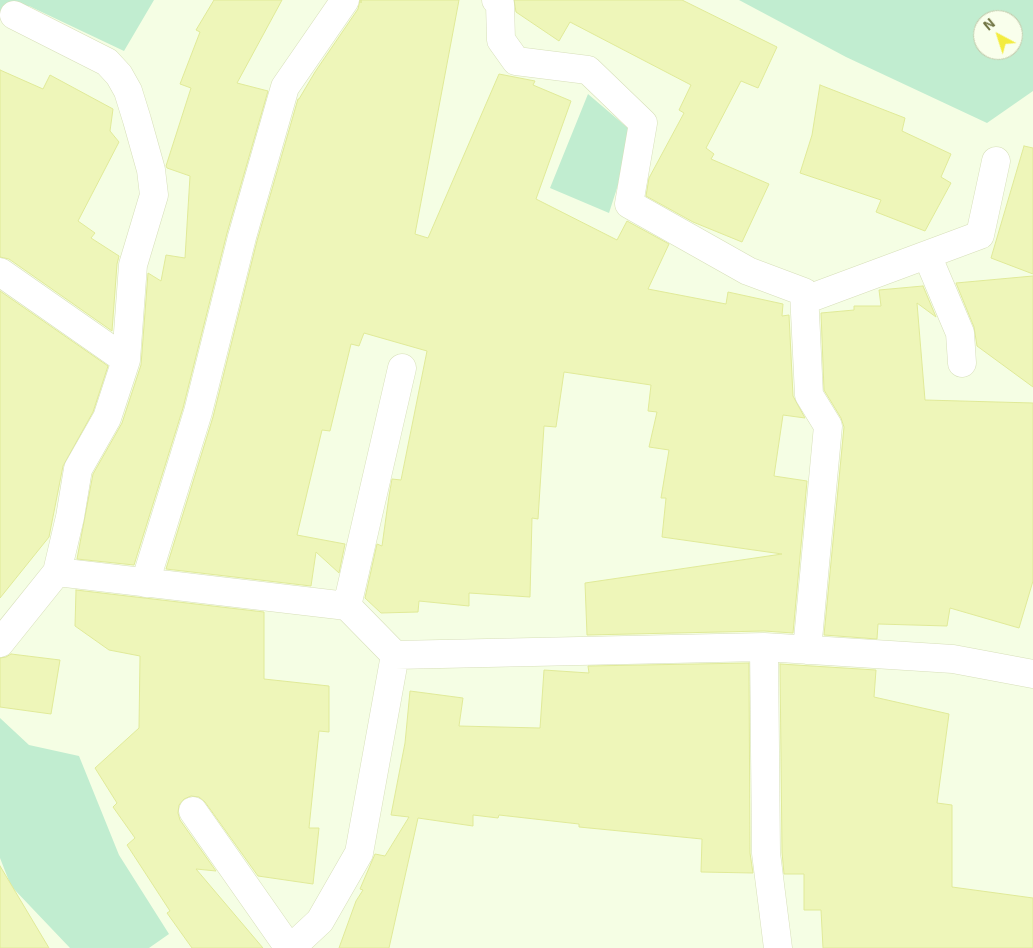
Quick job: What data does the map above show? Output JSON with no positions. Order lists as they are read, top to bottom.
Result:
{
  "north": "top left"
}
